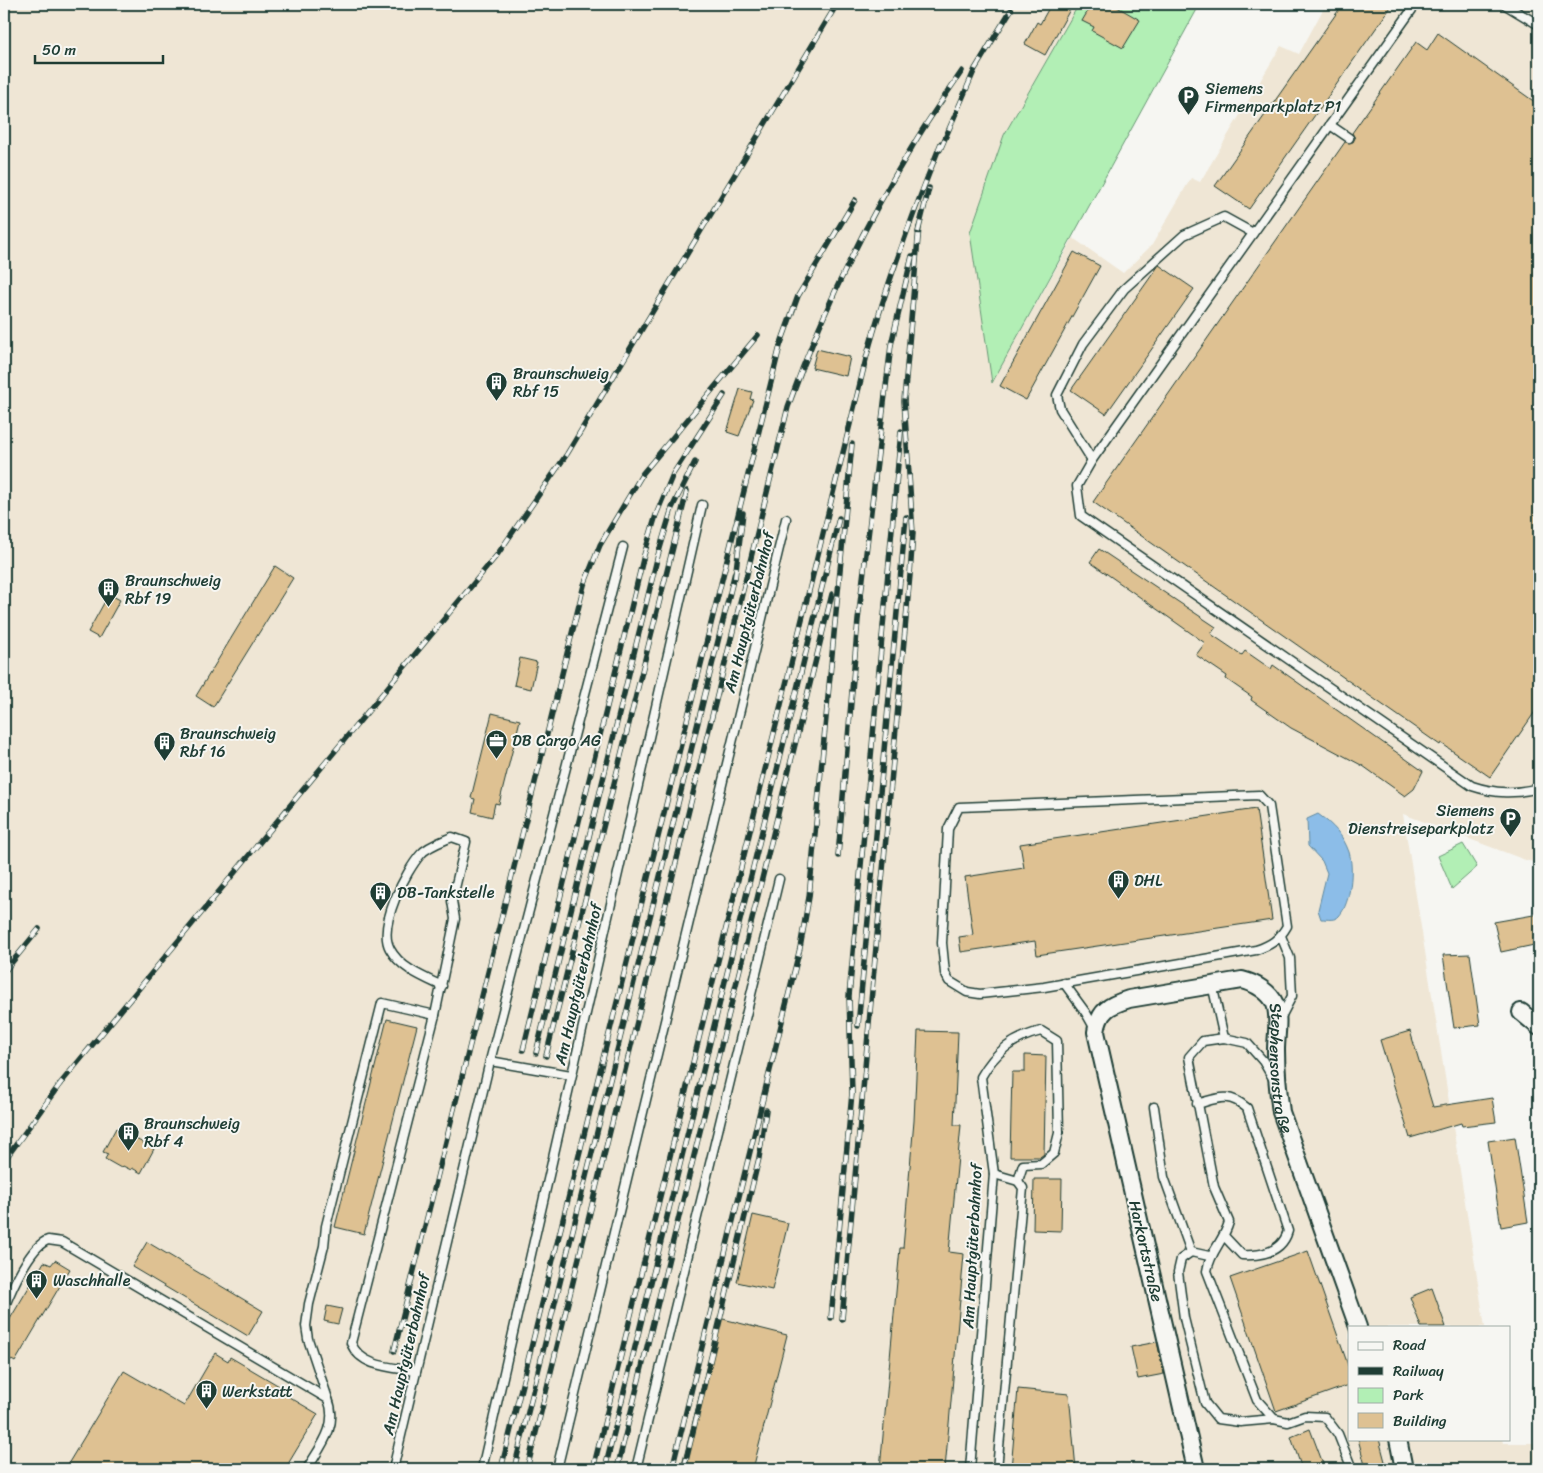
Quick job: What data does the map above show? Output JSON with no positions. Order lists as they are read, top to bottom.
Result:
{
  "streets": {
    "street": ["Stephensonstraße", "Harkortstraße"],
    "lane": ["Am Hauptgüterbahnhof"]
  },
  "crossings": [
    ["Stephensonstraße", "Harkortstraße"]
  ],
  "places": {
    "parking": ["Siemens Firmenparkplatz P1", "Siemens Dienstreiseparkplatz"],
    "building": [
      "Braunschweig Rbf 15",
      "Braunschweig Rbf 19",
      "Braunschweig Rbf 16",
      "DHL",
      "DB-Tankstelle",
      "Braunschweig Rbf 4",
      "Waschhalle",
      "Werkstatt"
    ],
    "office": ["DB Cargo AG"]
  },
  "legend": [
    "Road",
    "Railway",
    "Park",
    "Building"
  ],
  "scale_bar": "50 m"
}
